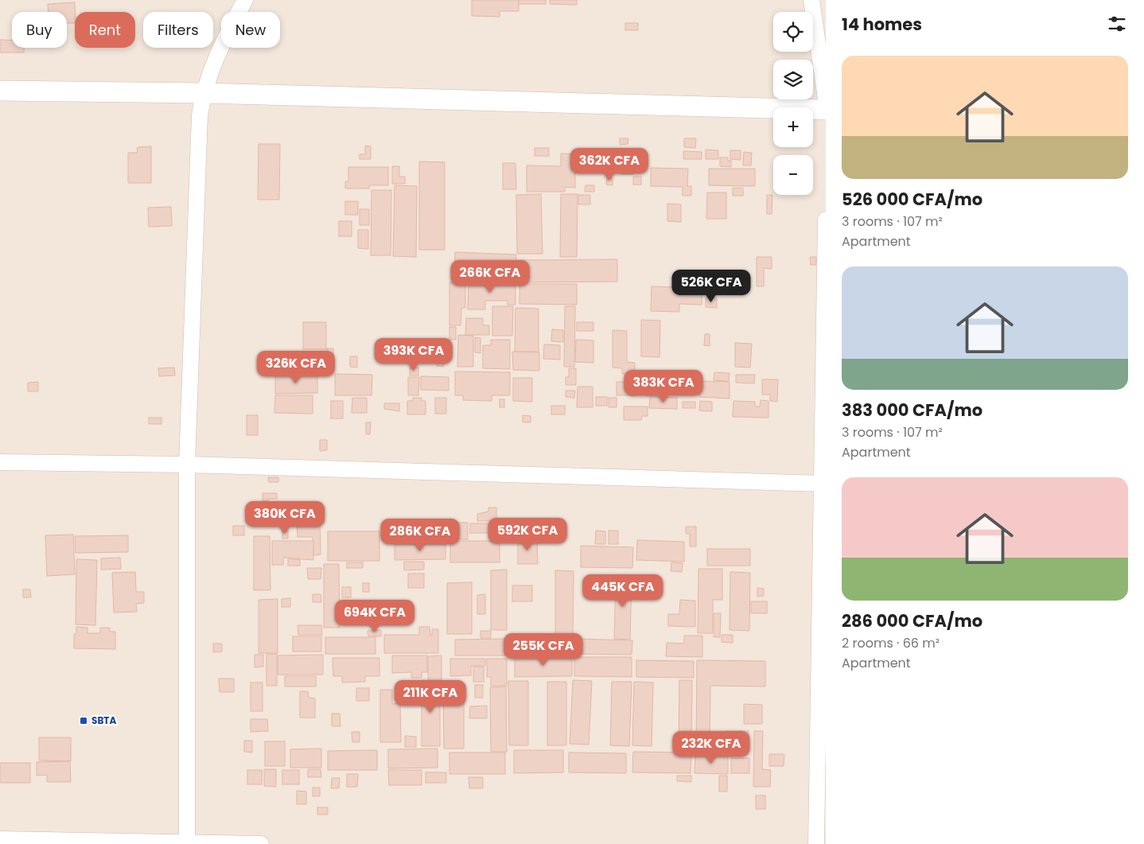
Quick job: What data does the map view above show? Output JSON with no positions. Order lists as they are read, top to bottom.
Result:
{
  "places": {
    "transit": ["SBTA"]
  },
  "page": {
    "heading": "14 homes",
    "map_buttons": ["+", "−"],
    "chip": [
      "Buy",
      "Rent",
      "Filters",
      "New"
    ],
    "list": [
      {
        "name": "526 000 CFA/mo",
        "note": "3 rooms · 107 m² · Apartment"
      },
      {
        "name": "383 000 CFA/mo",
        "note": "3 rooms · 107 m² · Apartment"
      },
      {
        "name": "286 000 CFA/mo",
        "note": "2 rooms · 66 m² · Apartment"
      }
    ],
    "price": [
      "362K CFA",
      "266K CFA",
      "526K CFA",
      "393K CFA",
      "326K CFA",
      "383K CFA",
      "380K CFA",
      "592K CFA",
      "286K CFA",
      "445K CFA",
      "694K CFA",
      "255K CFA",
      "211K CFA",
      "232K CFA"
    ]
  }
}
